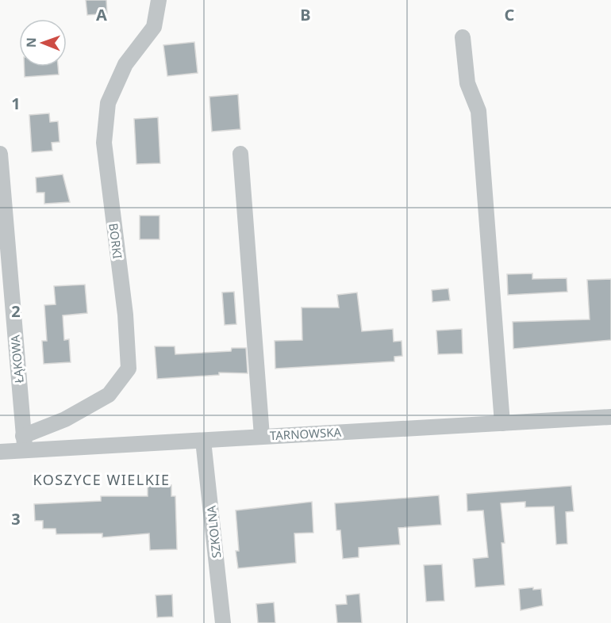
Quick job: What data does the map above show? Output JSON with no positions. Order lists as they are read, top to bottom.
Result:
{
  "streets": {
    "street": [
      "BORKI",
      "ŁĄKOWA",
      "TARNOWSKA",
      "SZKOLNA"
    ]
  },
  "crossings": [
    ["BORKI", "ŁĄKOWA"],
    ["BORKI", "TARNOWSKA"],
    ["ŁĄKOWA", "TARNOWSKA"],
    ["TARNOWSKA", "SZKOLNA"]
  ],
  "districts": ["KOSZYCE WIELKIE"],
  "north": "left",
  "grid": {
    "columns": ["A", "B", "C"],
    "rows": ["1", "2", "3"]
  }
}
